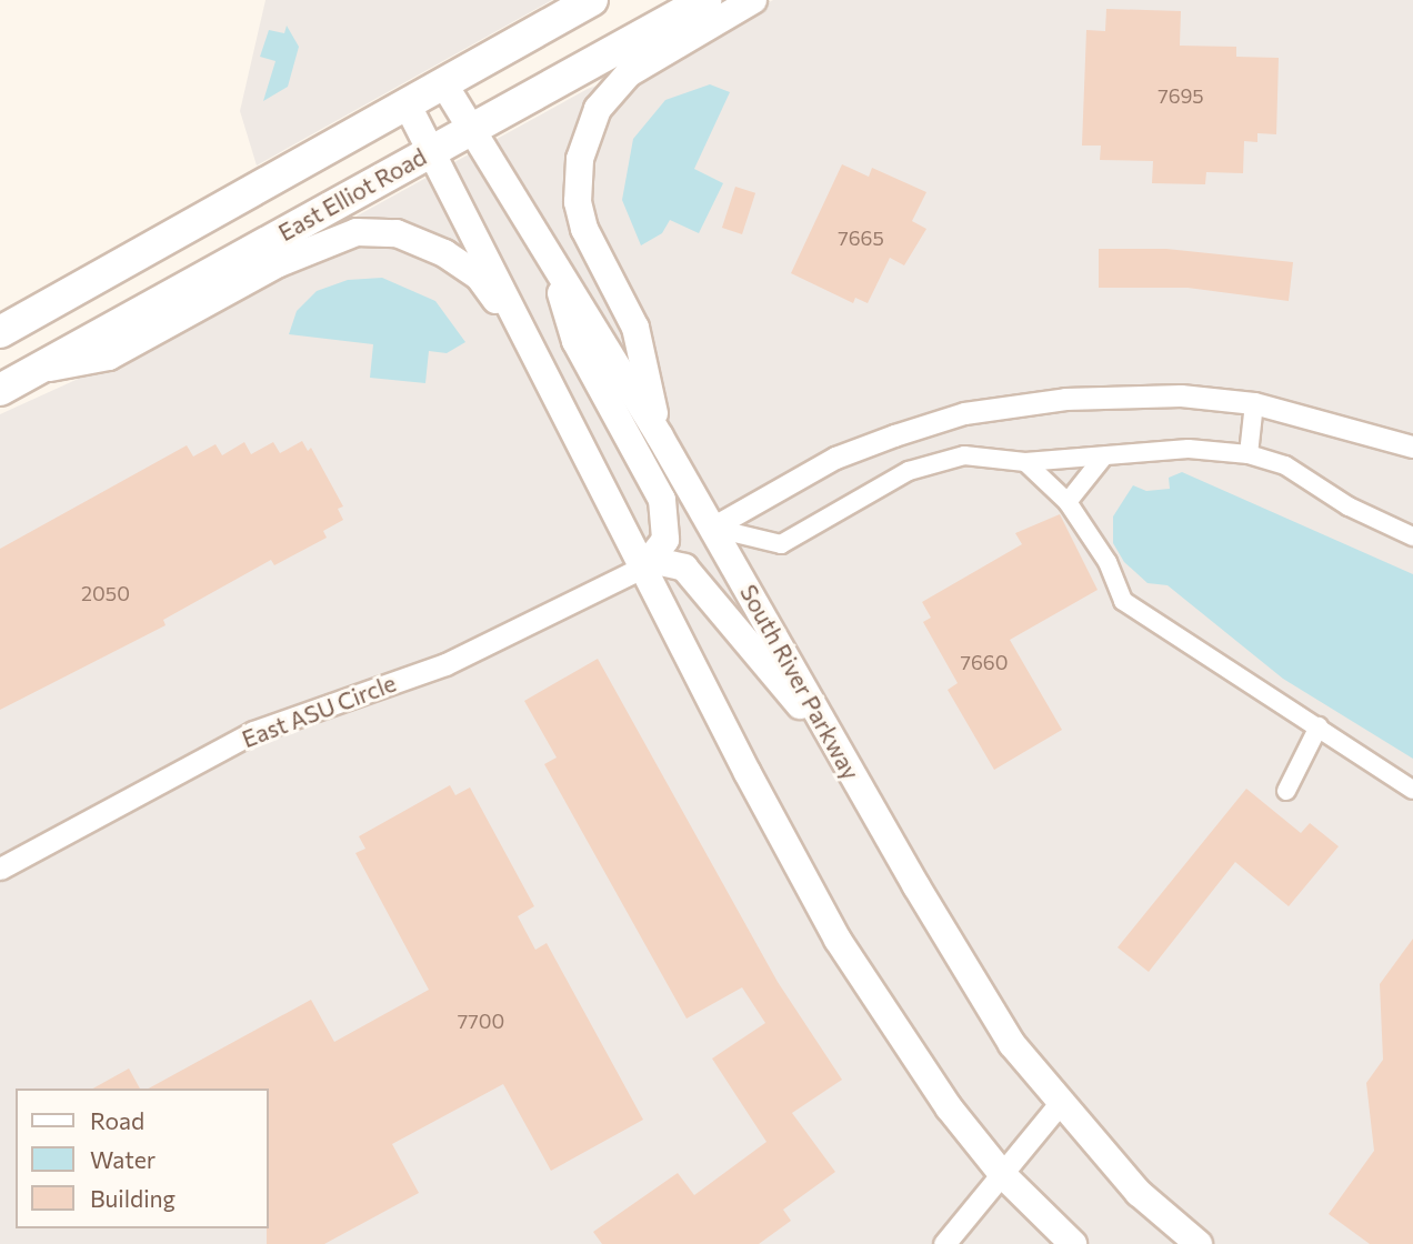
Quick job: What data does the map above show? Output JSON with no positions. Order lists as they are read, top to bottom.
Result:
{
  "streets": {
    "main road": ["East Elliot Road"],
    "street": ["South River Parkway", "East ASU Circle"]
  },
  "crossings": [
    ["East Elliot Road", "South River Parkway"]
  ],
  "house_numbers": [
    "7695",
    "7665",
    "2050",
    "7660",
    "7700"
  ],
  "legend": ["Road", "Water", "Building"]
}
